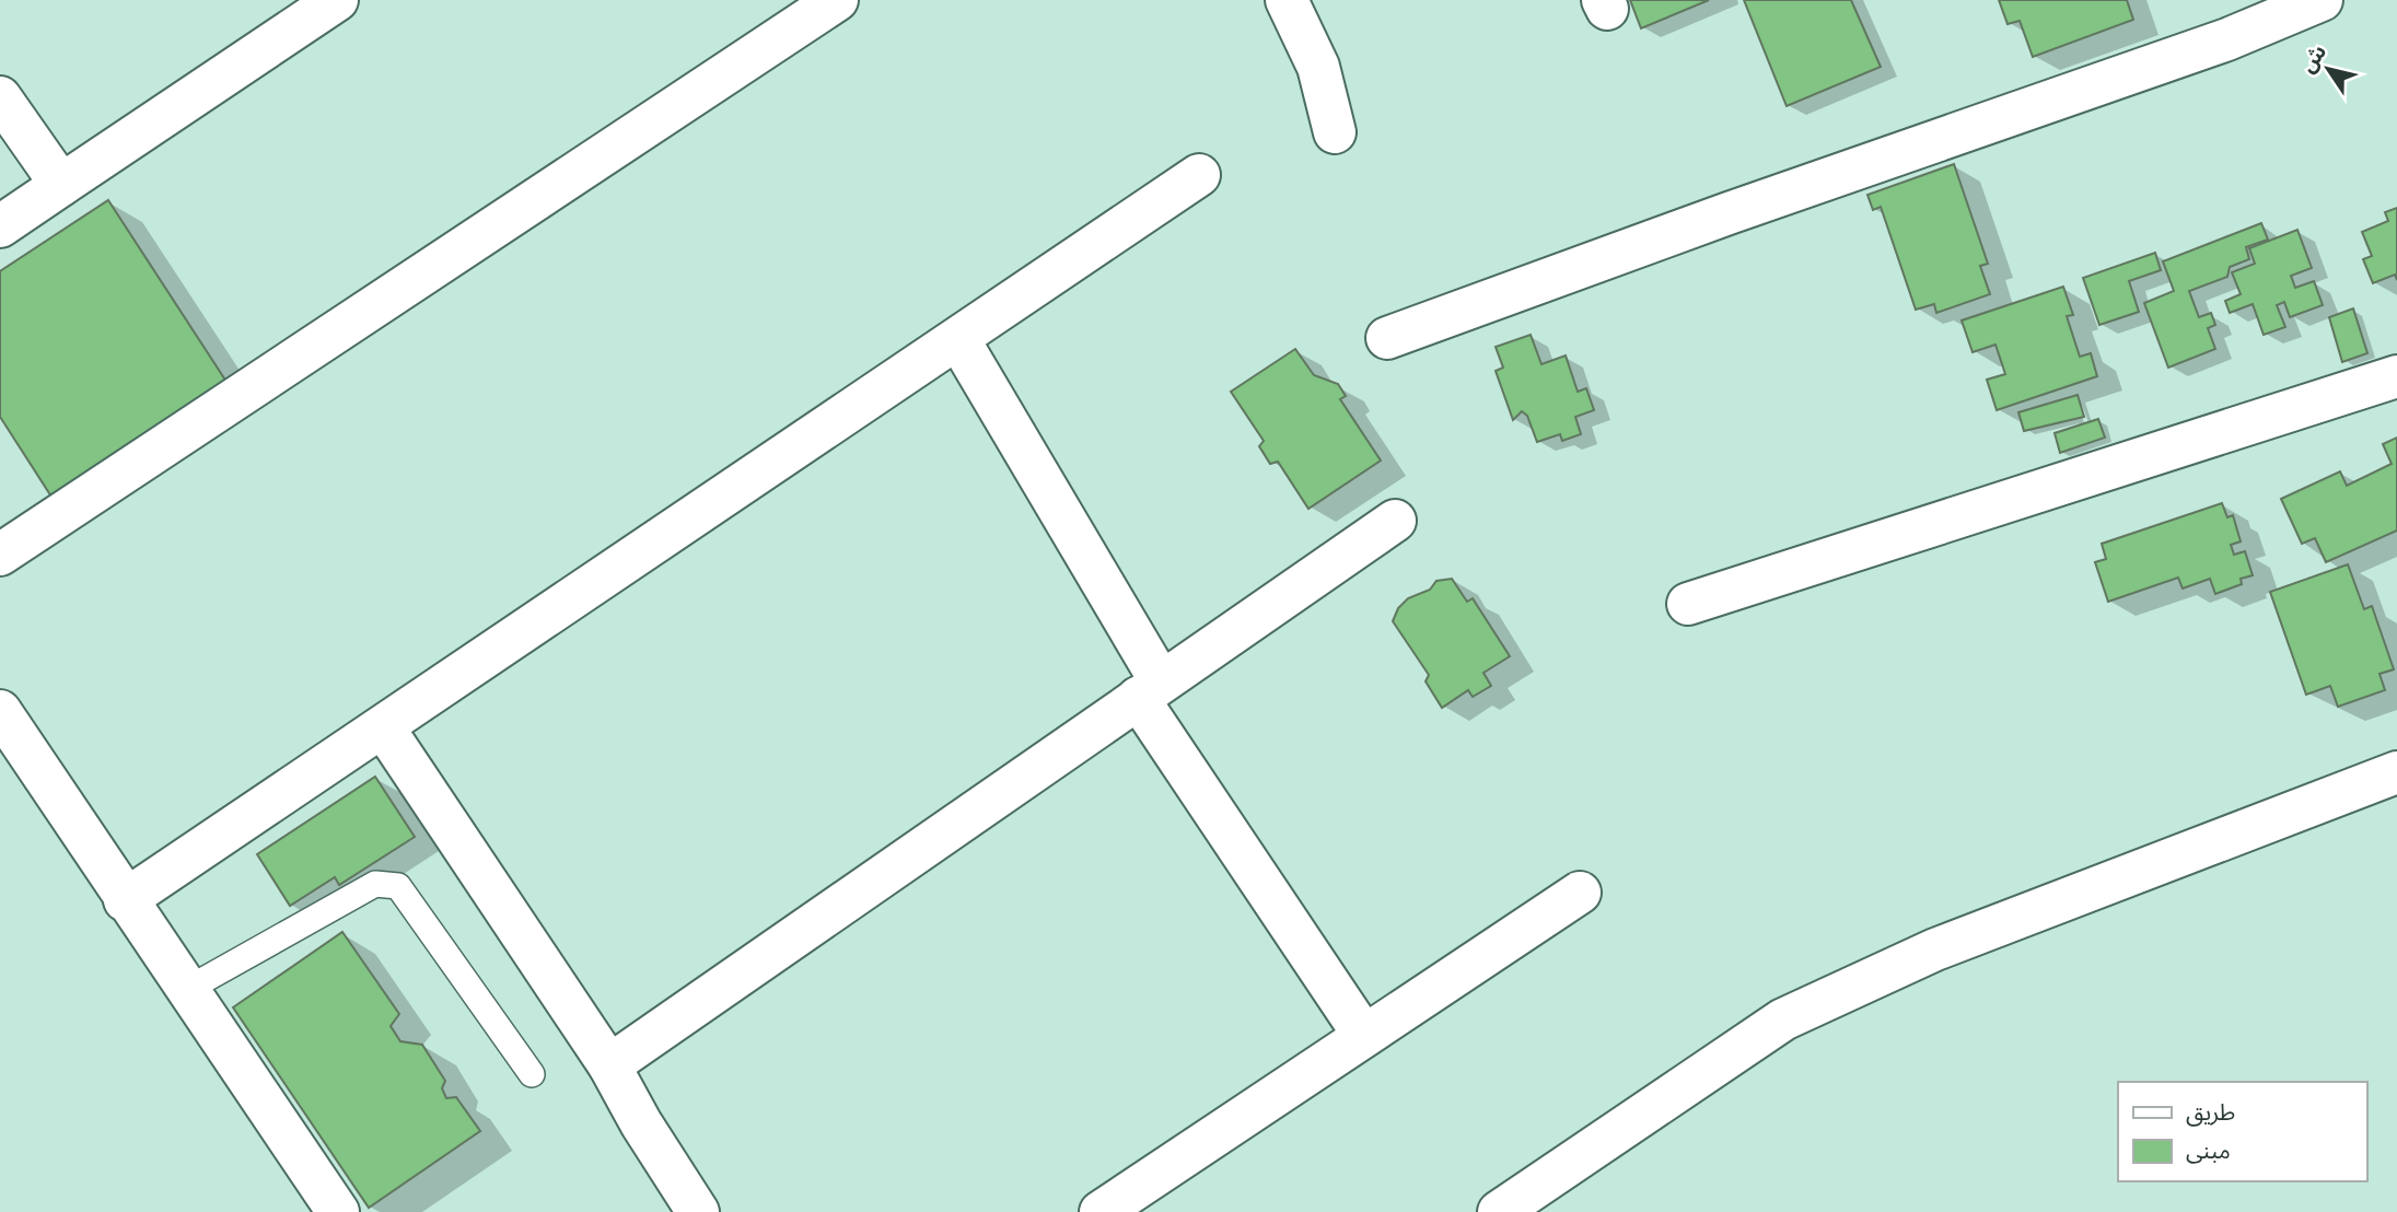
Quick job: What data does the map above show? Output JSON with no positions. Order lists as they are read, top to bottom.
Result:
{
  "legend": ["طريق", "مبنى"],
  "north": "top left"
}
